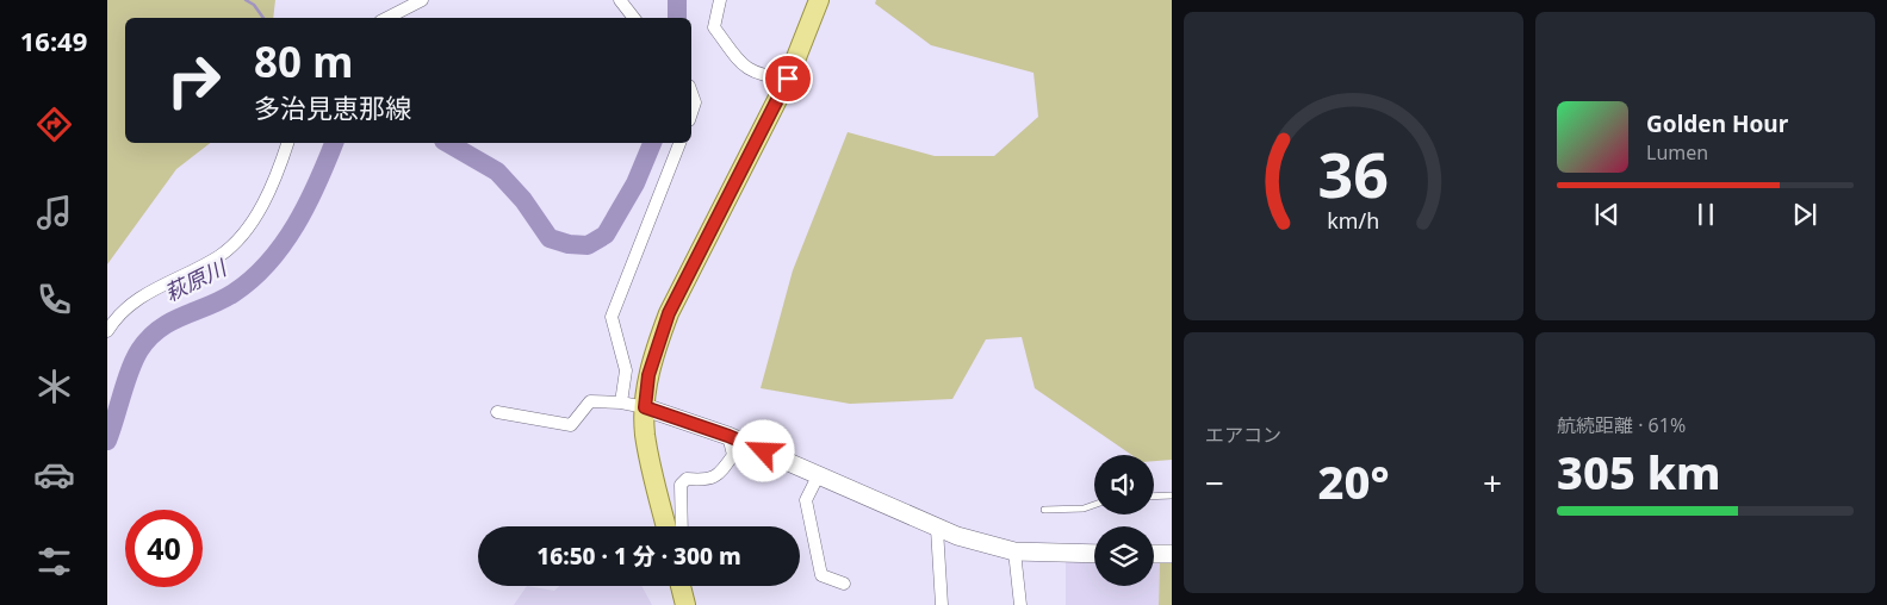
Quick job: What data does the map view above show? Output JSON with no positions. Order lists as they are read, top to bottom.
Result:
{
  "water": ["萩原川"],
  "page": {
    "tabs": "16:49",
    "turn": ["80 m", "多治見恵那線"],
    "song": ["Golden Hour", "Lumen"],
    "tile": [
      "エアコン",
      ["航続距離 · 61%", "305 km"]
    ],
    "heat": ["−", "20°", "+"],
    "limit": "40",
    "trip": "16:50 · 1 分 · 300 m",
    "gauge": ["36", "km/h"]
  }
}
